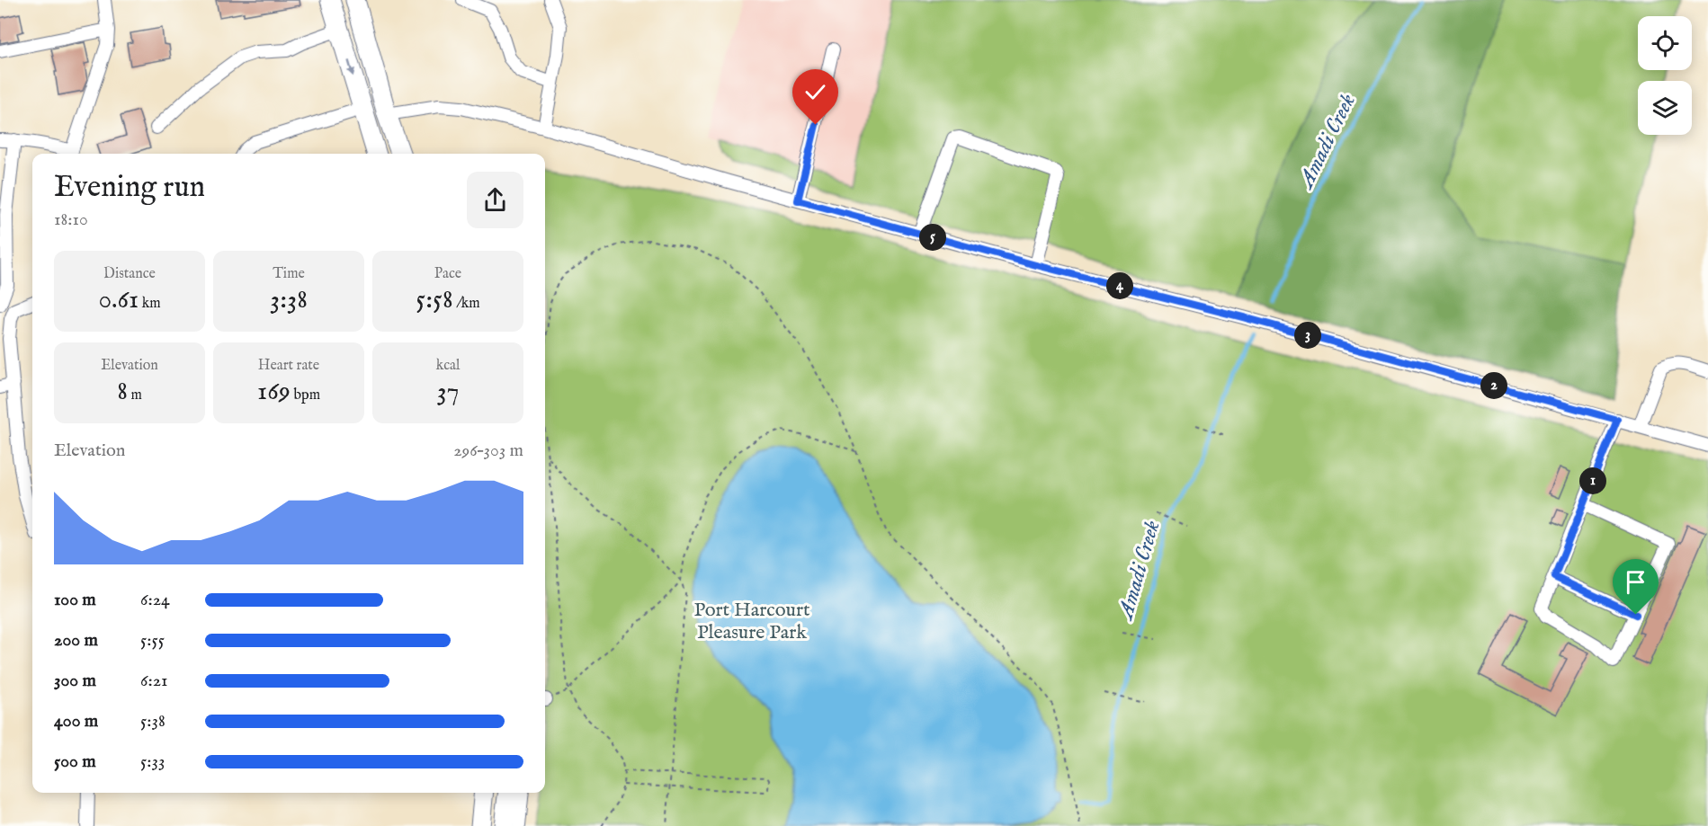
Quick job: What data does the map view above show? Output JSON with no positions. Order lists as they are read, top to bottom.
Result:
{
  "water": ["Amadi Creek"],
  "parks": ["Port Harcourt Pleasure Park"],
  "page": {
    "heading": ["Evening run", "18:10"],
    "pins": [
      "5",
      "4",
      "3",
      "2",
      "1"
    ],
    "stats": [
      ["Distance", "0.61 km"],
      ["Time", "3:38"],
      ["Pace", "5:58 /km"],
      ["Elevation", "8 m"],
      ["Heart rate", "169 bpm"],
      ["kcal", "37"]
    ],
    "chart": ["Elevation", "296–303 m"],
    "list": [
      {
        "name": "100 m",
        "note": "6:24"
      },
      {
        "name": "200 m",
        "note": "5:55"
      },
      {
        "name": "300 m",
        "note": "6:21"
      },
      {
        "name": "400 m",
        "note": "5:38"
      },
      {
        "name": "500 m",
        "note": "5:33"
      }
    ]
  }
}
